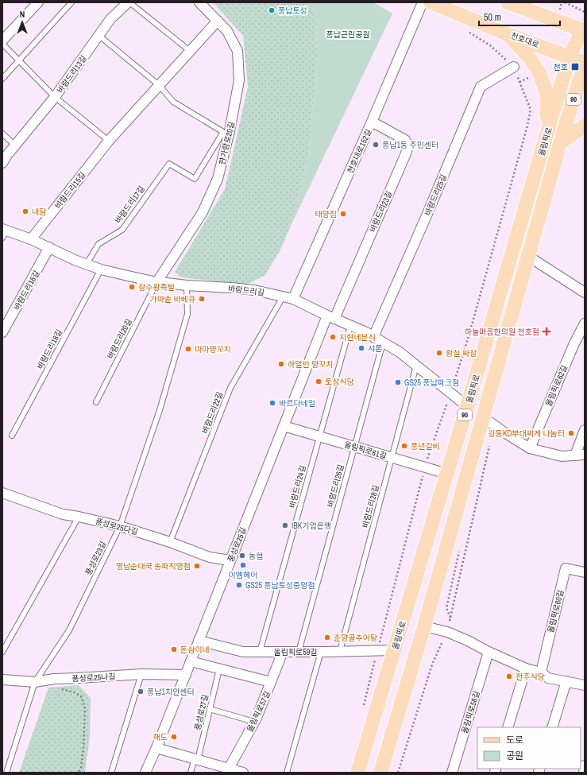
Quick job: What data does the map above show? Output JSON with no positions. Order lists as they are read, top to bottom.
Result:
{
  "streets": {
    "main road": ["천호대로", "90", "올림픽로"],
    "street": [
      "바람드리13길",
      "한가람로20길",
      "천호대로152길",
      "바람드리15길",
      "바람드리25길",
      "바람드리23길",
      "바람드리16길",
      "바람드리길",
      "올림픽로62길",
      "올림픽로61길",
      "풍성로25다길",
      "풍성로25길",
      "올림픽로60길",
      "올림픽로59길",
      "풍성로25나길",
      "올림픽로57길",
      "올림픽로58길"
    ],
    "lane": [
      "바람드리17길",
      "바람드리20길",
      "바람드리18길",
      "바람드리22길",
      "바람드리26길",
      "바람드리24길",
      "바람드리28길",
      "풍성로23길",
      "풍성로27길"
    ]
  },
  "crossings": [
    ["천호대로", "올림픽로"],
    ["올림픽로", "바람드리길"],
    ["올림픽로", "올림픽로61길"],
    ["올림픽로", "올림픽로59길"],
    ["한가람로20길", "바람드리15길"],
    ["한가람로20길", "바람드리17길"],
    ["한가람로20길", "바람드리길"],
    ["한가람로20길", "바람드리20길"],
    ["천호대로152길", "바람드리23길"],
    ["천호대로152길", "바람드리길"],
    ["바람드리15길", "바람드리길"],
    ["바람드리25길", "바람드리길"],
    ["바람드리17길", "바람드리길"],
    ["바람드리23길", "바람드리길"],
    ["바람드리23길", "풍성로25길"],
    ["바람드리16길", "바람드리길"],
    ["바람드리길", "바람드리20길"],
    ["바람드리길", "바람드리18길"],
    ["바람드리길", "바람드리22길"],
    ["바람드리길", "바람드리26길"],
    ["바람드리길", "바람드리24길"],
    ["바람드리길", "바람드리28길"],
    ["바람드리길", "풍성로25길"],
    ["바람드리길", "풍성로23길"],
    ["바람드리22길", "풍성로25다길"],
    ["올림픽로61길", "바람드리26길"],
    ["올림픽로61길", "바람드리24길"],
    ["올림픽로61길", "바람드리28길"],
    ["올림픽로61길", "풍성로25길"],
    ["바람드리26길", "올림픽로59길"],
    ["바람드리24길", "올림픽로59길"],
    ["바람드리28길", "올림픽로59길"],
    ["풍성로25다길", "풍성로25길"],
    ["풍성로25다길", "풍성로23길"],
    ["풍성로25길", "올림픽로59길"],
    ["풍성로25길", "풍성로25나길"],
    ["풍성로23길", "풍성로25나길"],
    ["올림픽로59길", "올림픽로57길"]
  ],
  "parks": ["풍납근린공원"],
  "places": {
    "other": [
      "풍납토성",
      "풍납1동 주민센터",
      "내담",
      "태양집",
      "장수왕족발",
      "가마솥 바베큐",
      "지현네분식",
      "샤론",
      "마마양꼬치",
      "황실 짜장",
      "하얼빈 양꼬치",
      "토성식당",
      "GS25 풍납파크점",
      "바르다네일",
      "강동KD부대찌게 나눔터",
      "풍년갈비",
      "IBK기업은행",
      "농협",
      "이엠헤어",
      "영남순대국 송파직영점",
      "GS25 풍납토성중앙점",
      "춘양골추어탕",
      "돈삼이네",
      "전주식당",
      "풍납1치안센터",
      "해도"
    ],
    "transit": ["천호"],
    "health": ["하늘마음한의원 천호점"]
  },
  "legend": ["도로", "공원"],
  "scale_bar": "50 m",
  "north": "top"
}
